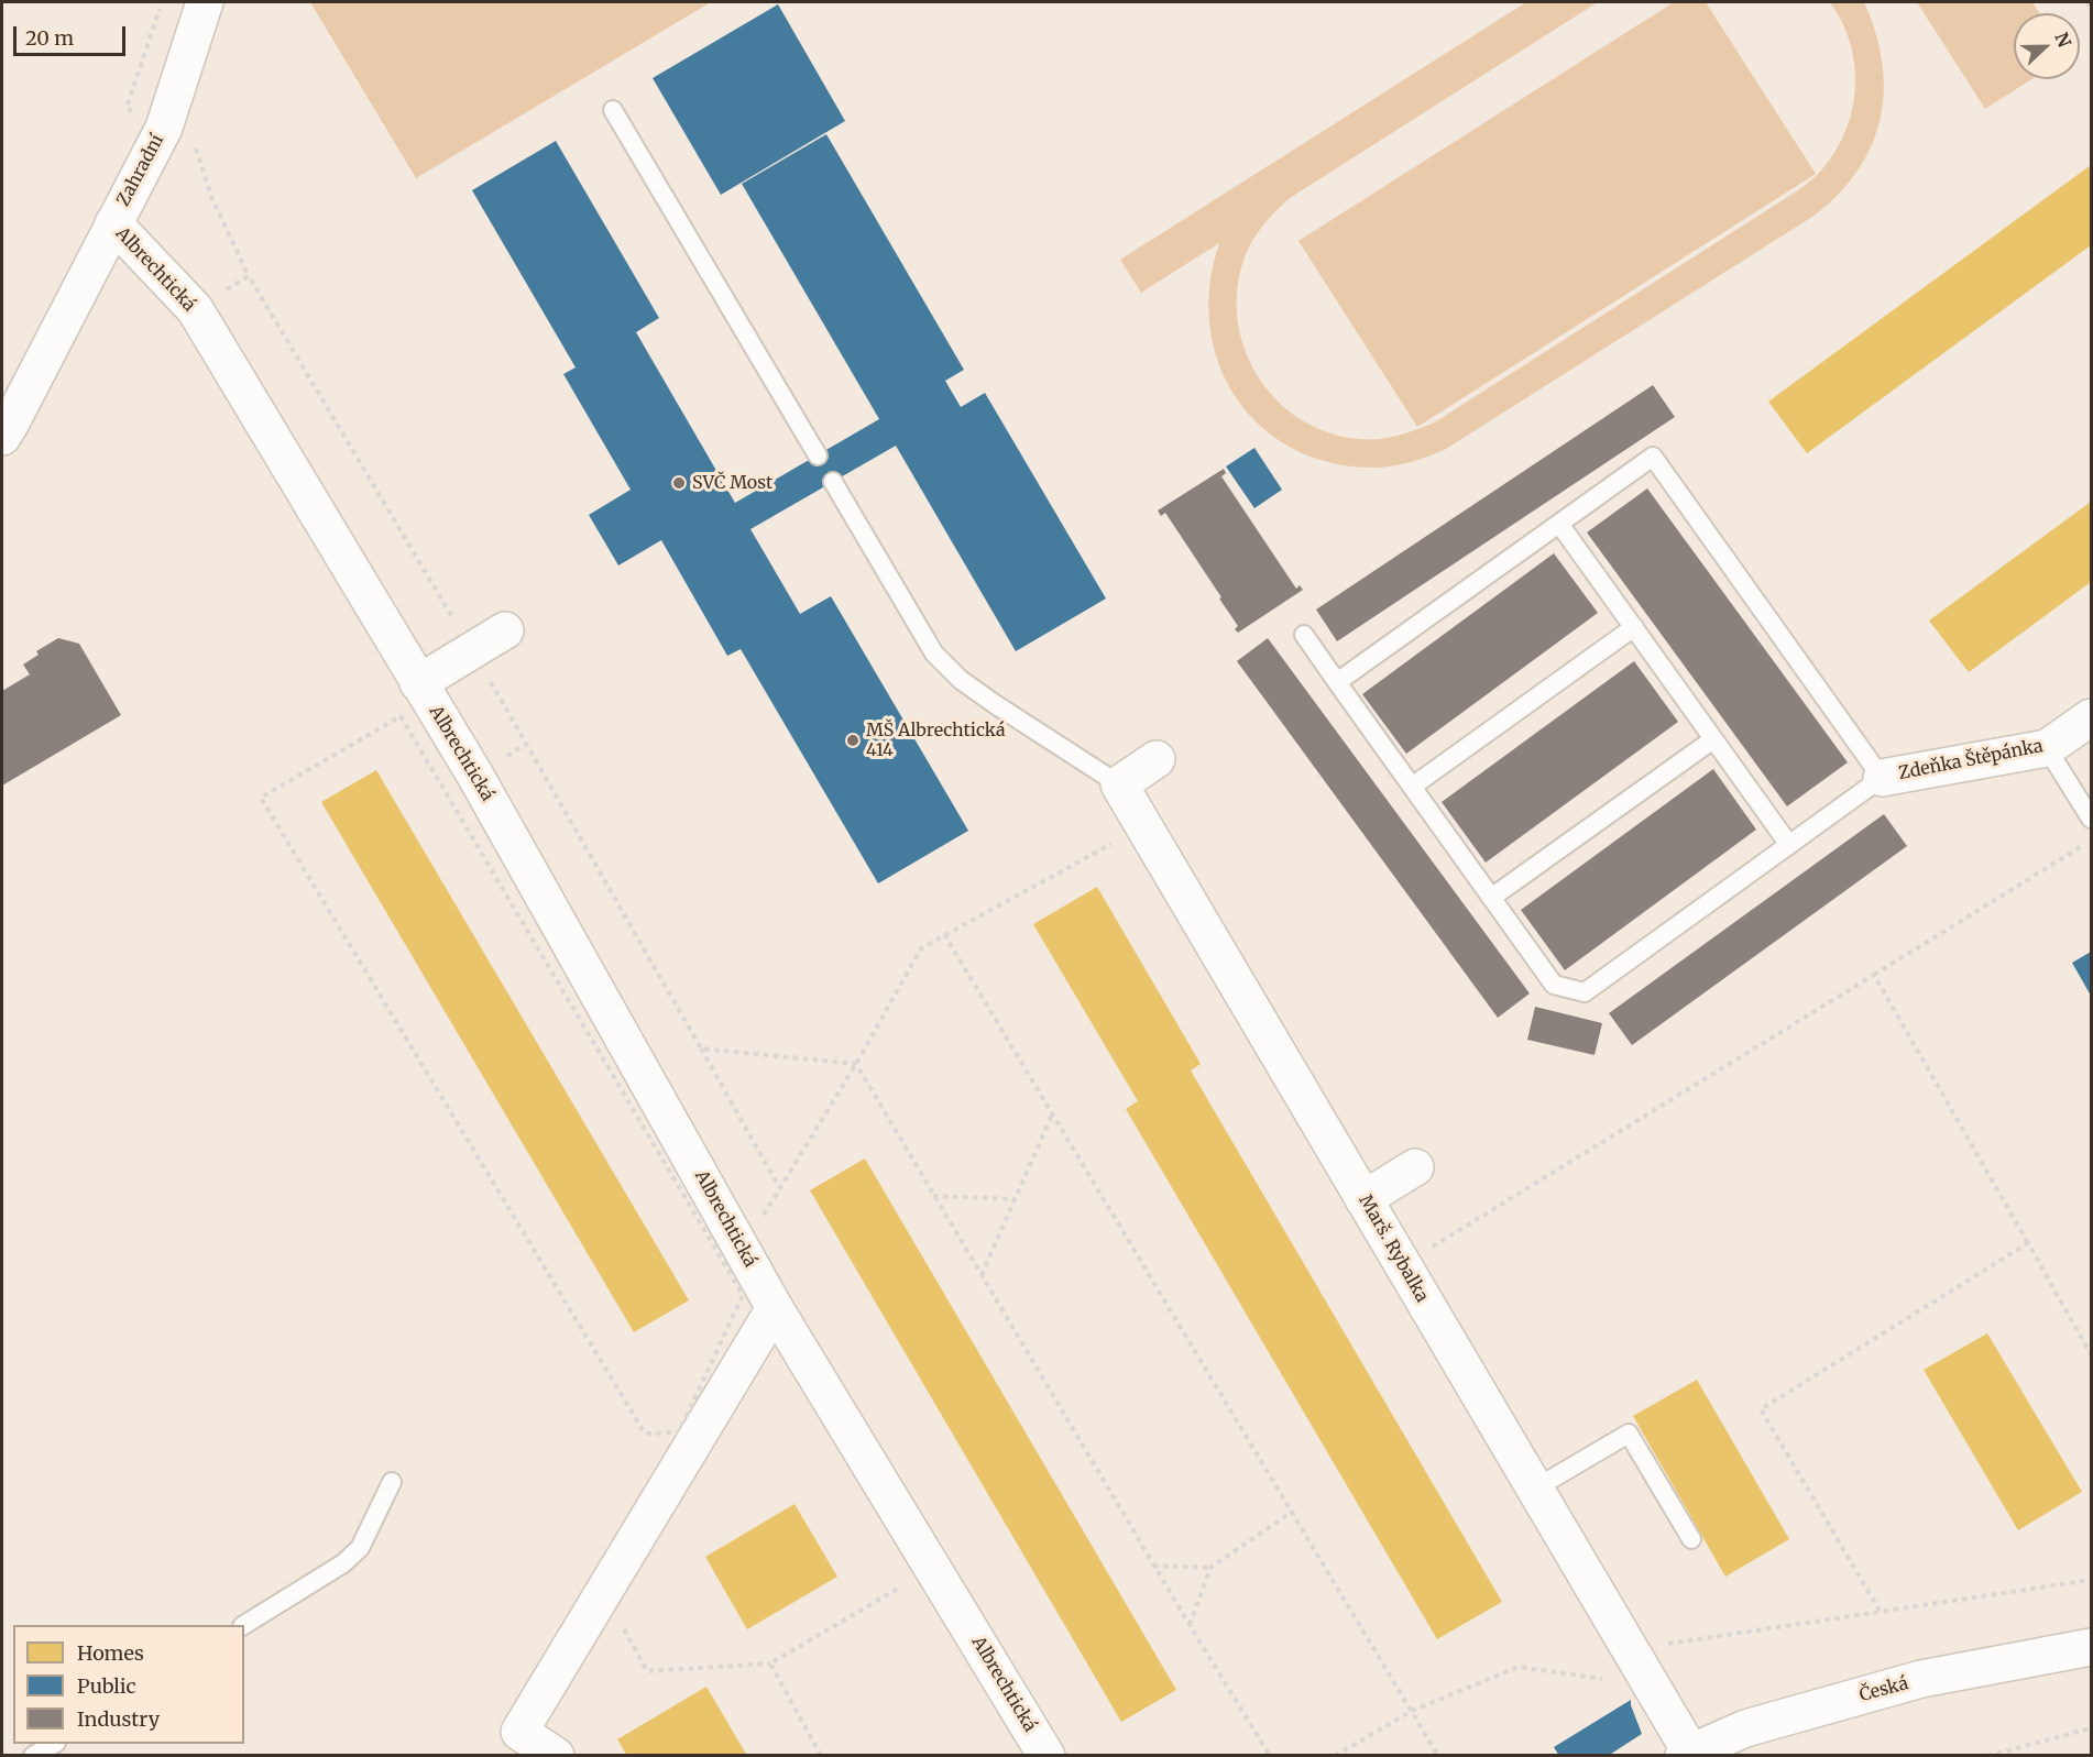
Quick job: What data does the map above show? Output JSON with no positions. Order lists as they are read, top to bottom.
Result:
{
  "streets": {
    "street": [
      "Zahradní",
      "Albrechtická",
      "Zdeňka Štěpánka",
      "Marš. Rybalka",
      "Česká"
    ]
  },
  "crossings": [
    ["Zahradní", "Albrechtická"],
    ["Marš. Rybalka", "Česká"]
  ],
  "places": ["SVČ Most", "MŠ Albrechtická 414"],
  "legend": ["Homes", "Public", "Industry"],
  "scale_bar": "20 m",
  "north": "right"
}
